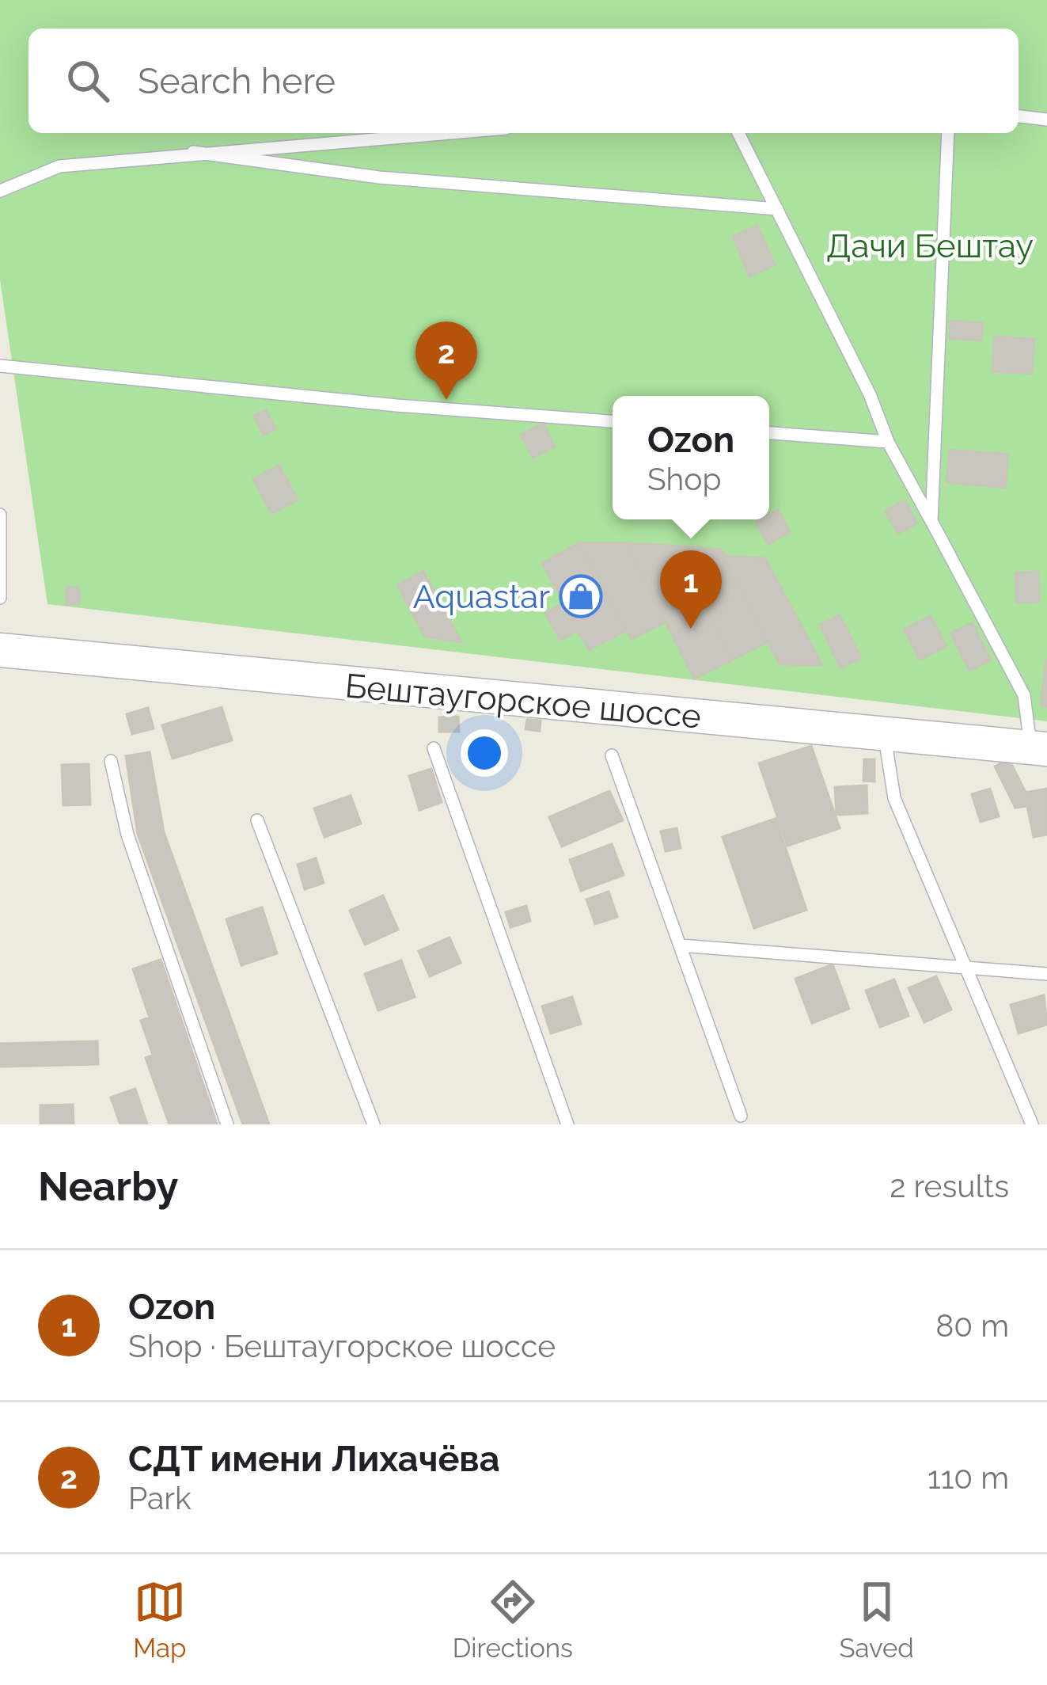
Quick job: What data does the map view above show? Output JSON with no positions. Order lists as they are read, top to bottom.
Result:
{
  "streets": {
    "main road": ["Бештаугорское шоссе"]
  },
  "parks": ["Дачи Бештау"],
  "places": {
    "shop": ["Aquastar"]
  },
  "page": {
    "search": "Search here",
    "pins": ["2", "1"],
    "popup": ["Ozon", "Shop"],
    "heading": ["Nearby", "2 results"],
    "list": [
      {
        "mark": "1",
        "name": "Ozon",
        "note": "Shop · Бештаугорское шоссе",
        "value": "80 m"
      },
      {
        "mark": "2",
        "name": "СДТ имени Лихачёва",
        "note": "Park",
        "value": "110 m"
      }
    ],
    "nav": ["Map", "Directions", "Saved"]
  }
}
